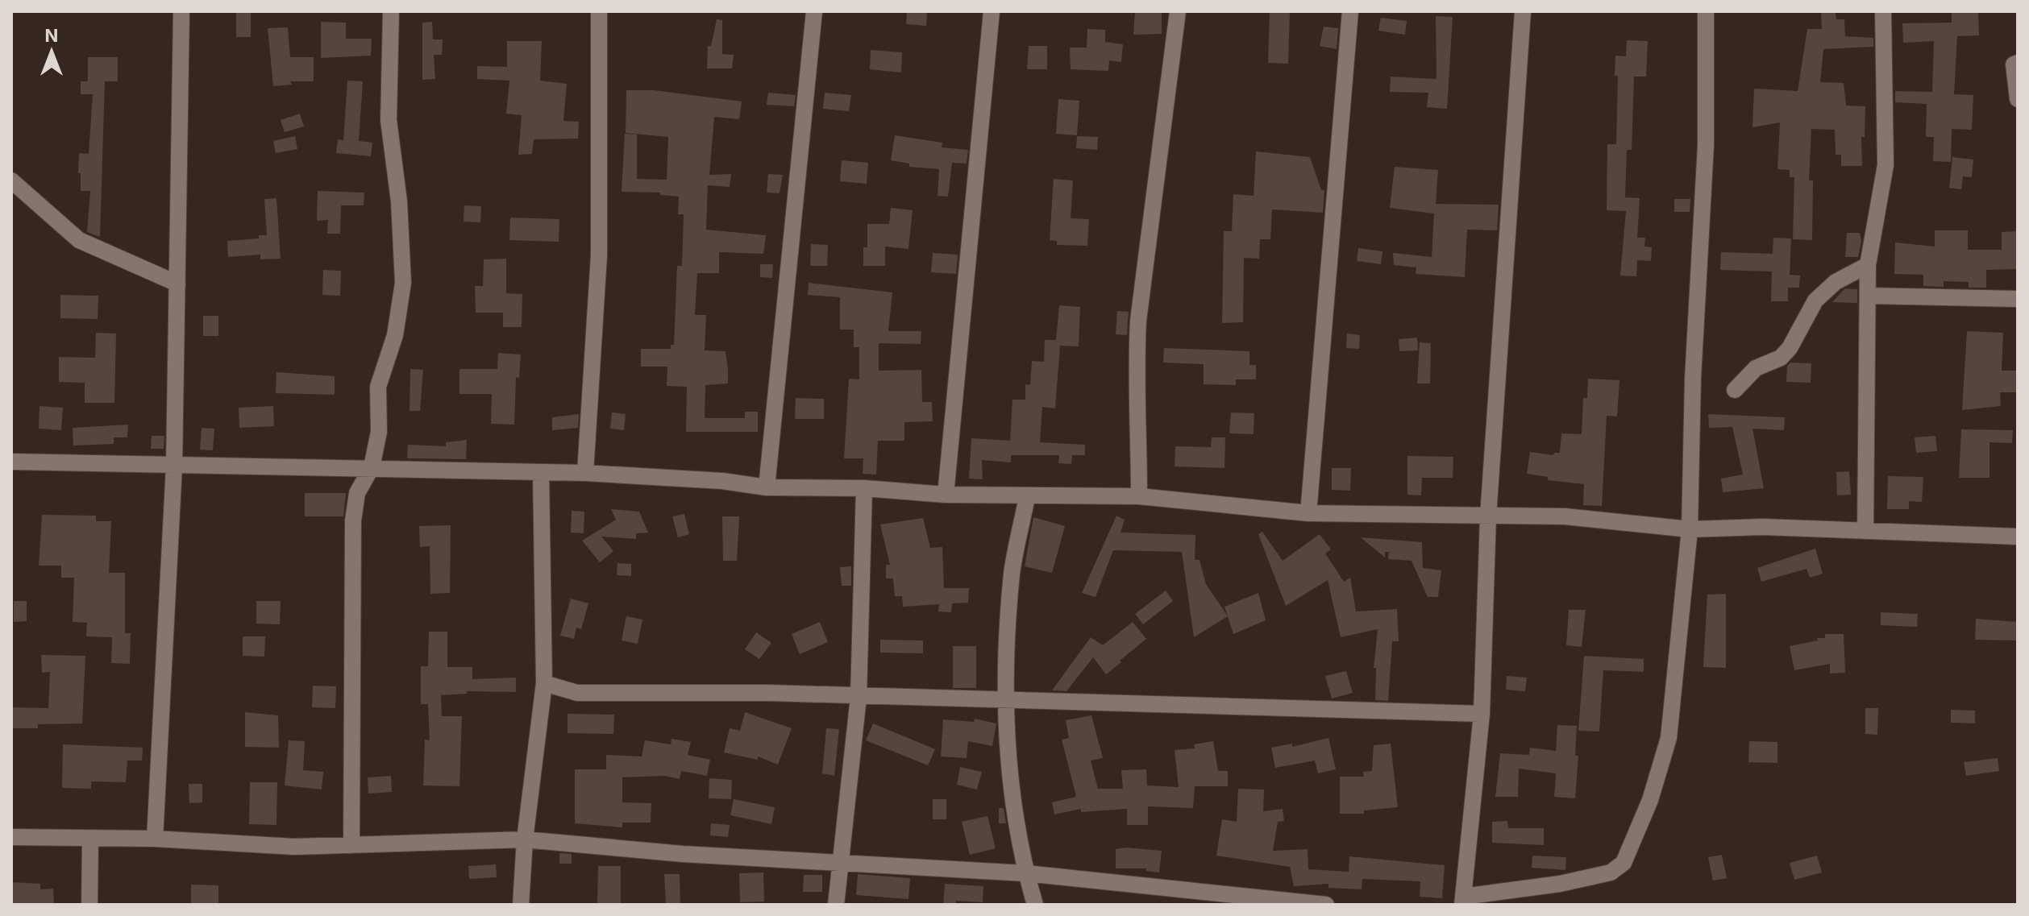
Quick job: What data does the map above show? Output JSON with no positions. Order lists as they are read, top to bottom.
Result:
{
  "north": "top"
}
